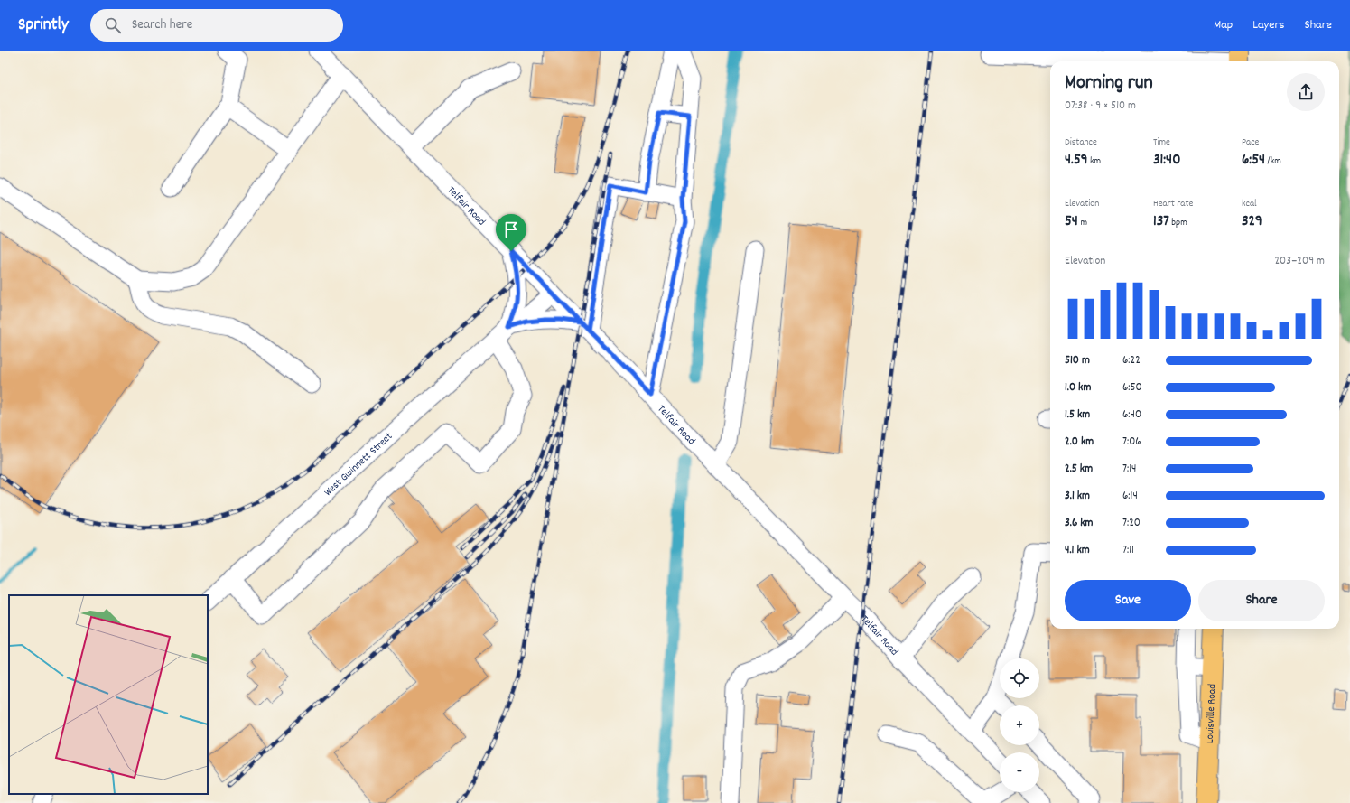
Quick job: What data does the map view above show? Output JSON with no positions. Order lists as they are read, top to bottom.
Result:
{
  "streets": {
    "main road": ["Louisville Road"],
    "street": ["Telfair Road", "West Gwinnett Street"]
  },
  "crossings": [
    ["Telfair Road", "West Gwinnett Street"]
  ],
  "page": {
    "header": "Sprintly",
    "search": "Search here",
    "nav": ["Map", "Layers", "Share"],
    "heading": ["Morning run", "07:38 · 9 × 510 m"],
    "stats": [
      ["Distance", "4.59 km"],
      ["Time", "31:40"],
      ["Pace", "6:54 /km"],
      ["Elevation", "54 m"],
      ["Heart rate", "137 bpm"],
      ["kcal", "329"]
    ],
    "chart": ["Elevation", "203–209 m"],
    "list": [
      {
        "name": "510 m",
        "note": "6:22"
      },
      {
        "name": "1.0 km",
        "note": "6:50"
      },
      {
        "name": "1.5 km",
        "note": "6:40"
      },
      {
        "name": "2.0 km",
        "note": "7:06"
      },
      {
        "name": "2.5 km",
        "note": "7:14"
      },
      {
        "name": "3.1 km",
        "note": "6:14"
      },
      {
        "name": "3.6 km",
        "note": "7:20"
      },
      {
        "name": "4.1 km",
        "note": "7:11"
      }
    ],
    "buttons": ["Save", "Share"],
    "map_buttons": ["+", "−"]
  }
}
